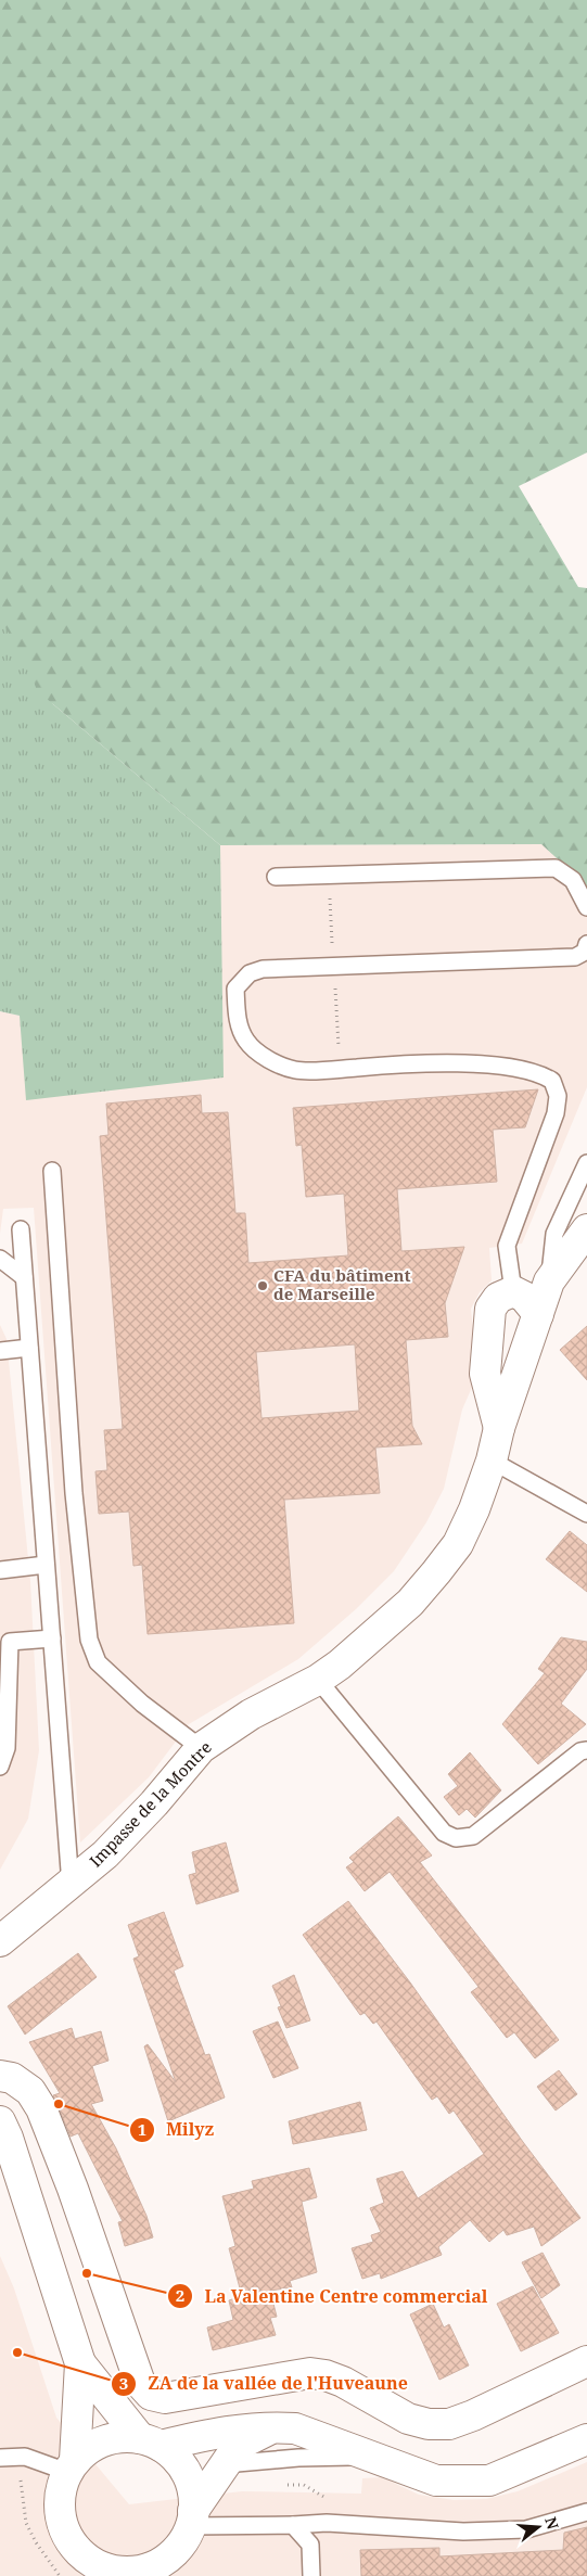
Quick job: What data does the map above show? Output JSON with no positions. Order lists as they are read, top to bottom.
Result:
{
  "streets": {
    "street": ["Impasse de la Montre"]
  },
  "places": [
    "CFA du bâtiment de Marseille",
    "Milyz",
    "La Valentine Centre commercial",
    "ZA de la vallée de l'Huveaune"
  ],
  "north": "right"
}
